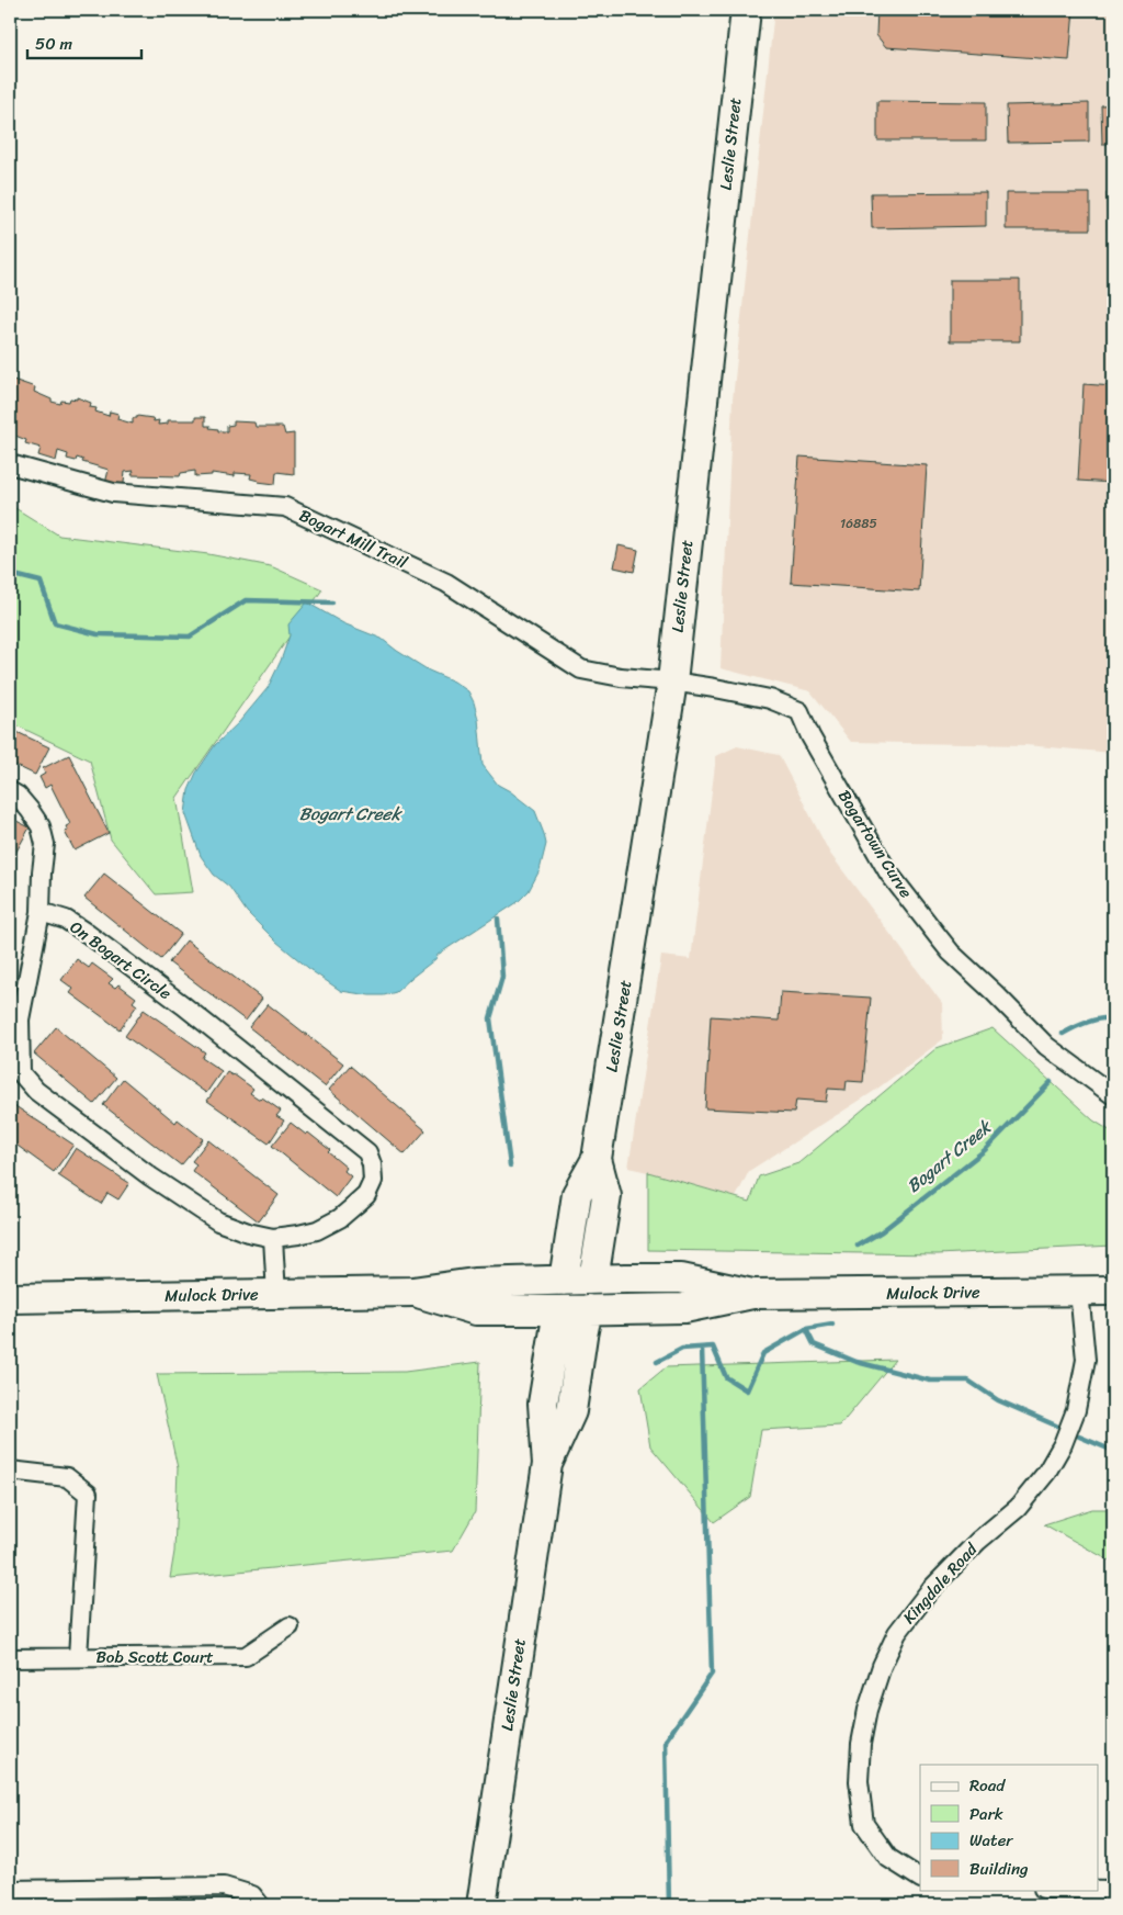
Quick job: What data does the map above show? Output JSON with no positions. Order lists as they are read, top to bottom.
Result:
{
  "streets": {
    "main road": ["Leslie Street", "Mulock Drive"],
    "street": [
      "Bogart Mill Trail",
      "Bogartown Curve",
      "On Bogart Circle",
      "Kingdale Road",
      "Bob Scott Court"
    ]
  },
  "crossings": [
    ["Leslie Street", "Bogart Mill Trail"],
    ["Leslie Street", "Bogartown Curve"],
    ["Leslie Street", "Mulock Drive"],
    ["Bogart Mill Trail", "Bogartown Curve"],
    ["Mulock Drive", "Kingdale Road"]
  ],
  "water": ["Bogart Creek"],
  "house_numbers": ["16885"],
  "legend": [
    "Road",
    "Park",
    "Water",
    "Building"
  ],
  "scale_bar": "50 m"
}
